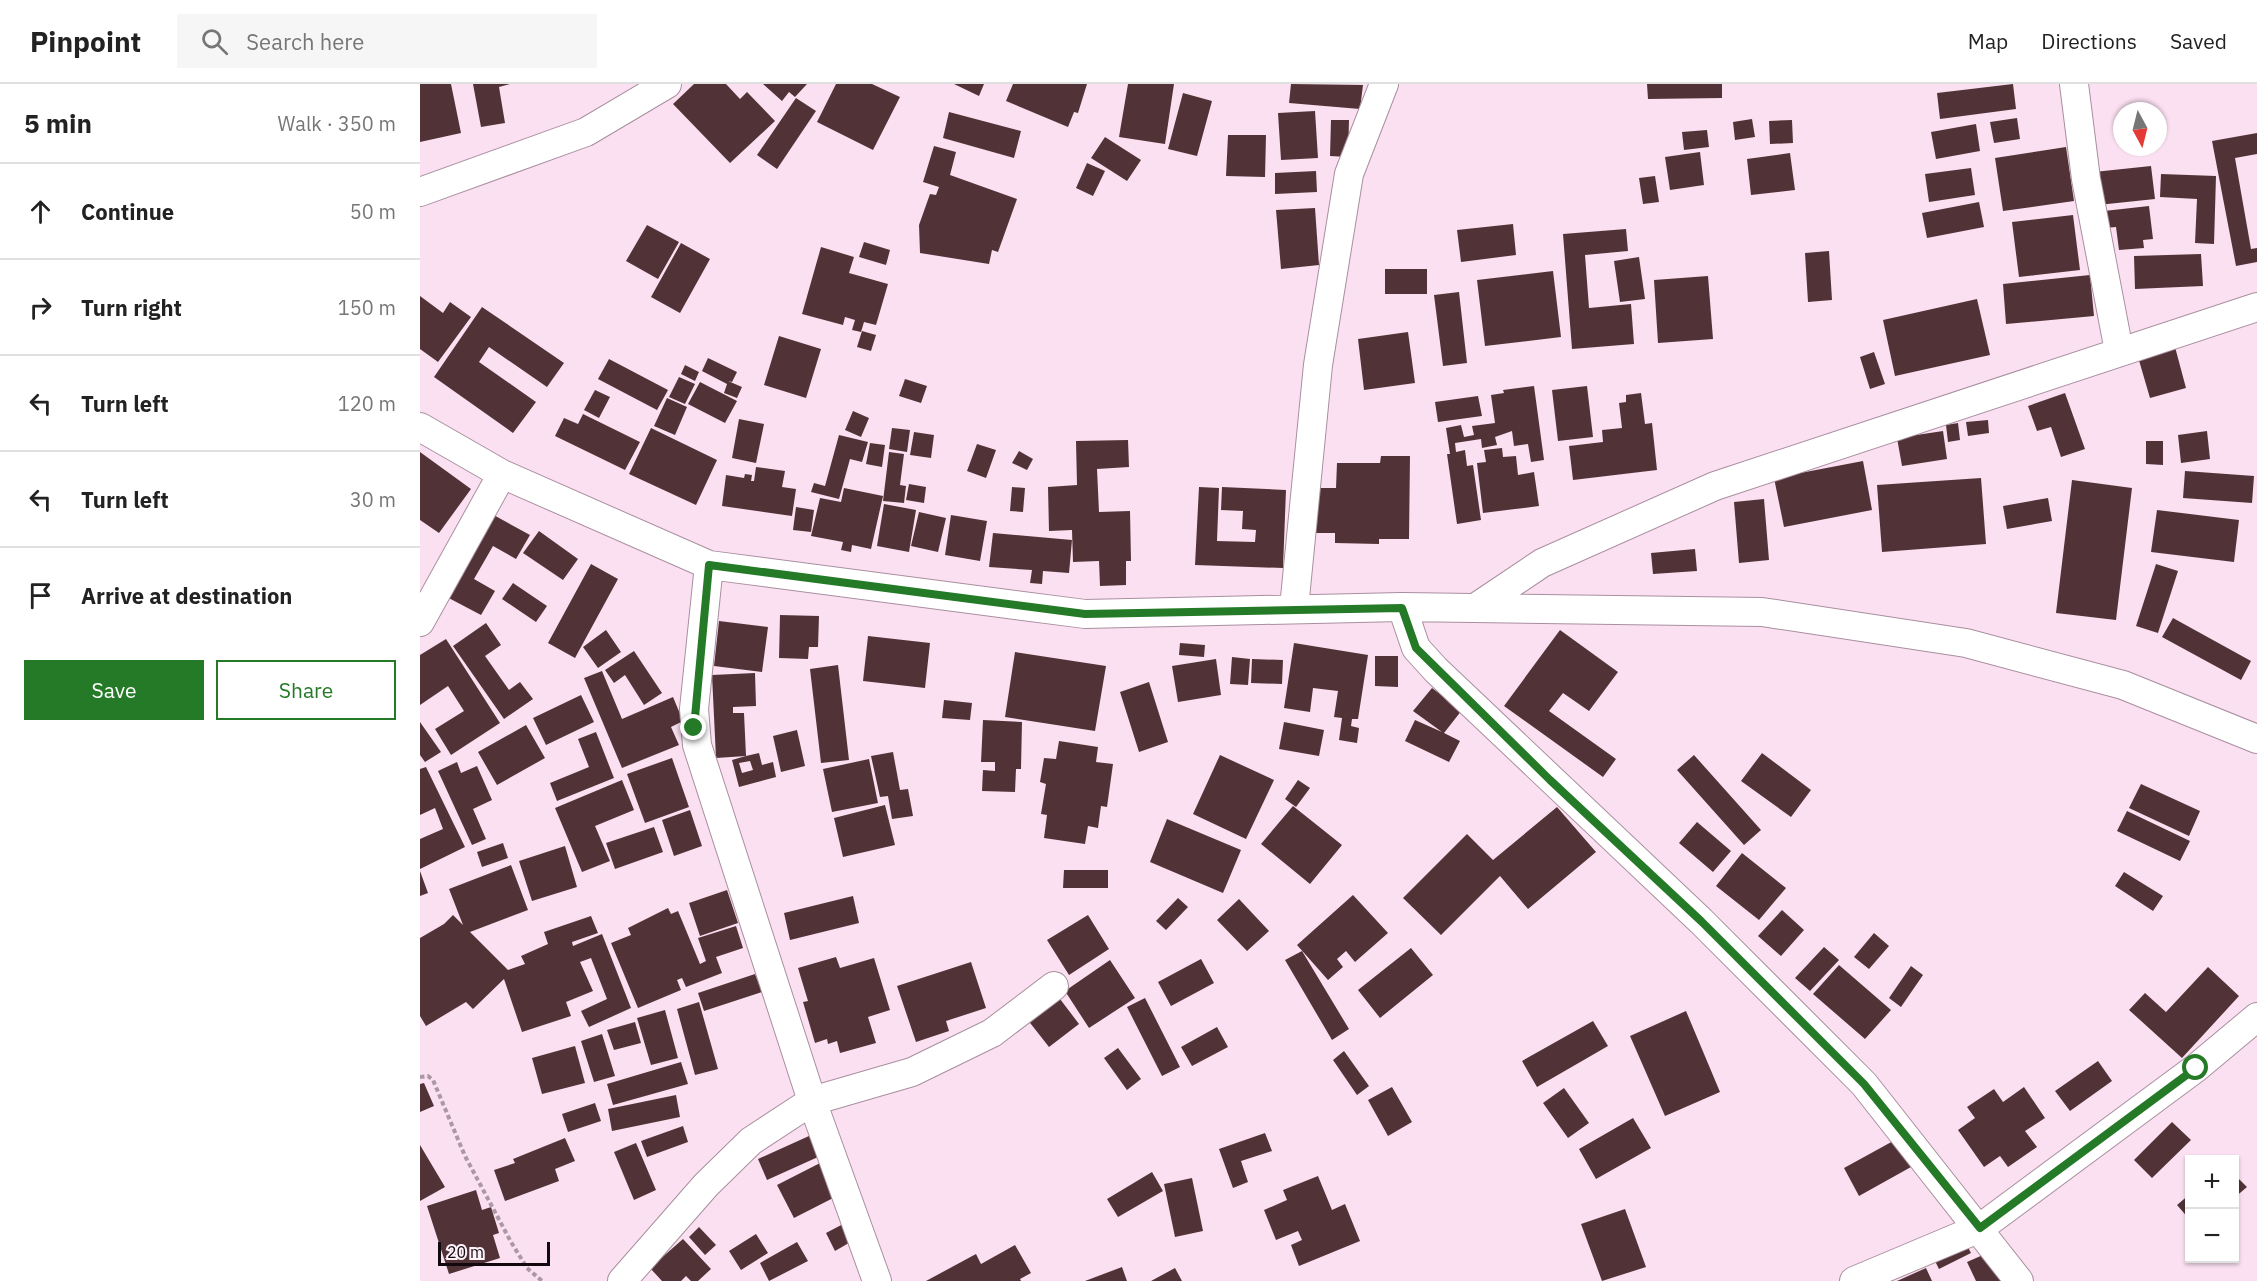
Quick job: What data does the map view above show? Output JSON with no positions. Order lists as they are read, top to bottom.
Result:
{
  "scale_bar": "20 m",
  "north": "bottom",
  "page": {
    "header": "Pinpoint",
    "search": "Search here",
    "nav": ["Map", "Directions", "Saved"],
    "heading": ["5 min", "Walk · 350 m"],
    "list": [
      ["Continue", "50 m"],
      ["Turn right", "150 m"],
      ["Turn left", "120 m"],
      ["Turn left", "30 m"],
      "Arrive at destination"
    ],
    "buttons": ["Save", "Share"],
    "map_buttons": ["+", "−"],
    "scale": "20 m"
  }
}
